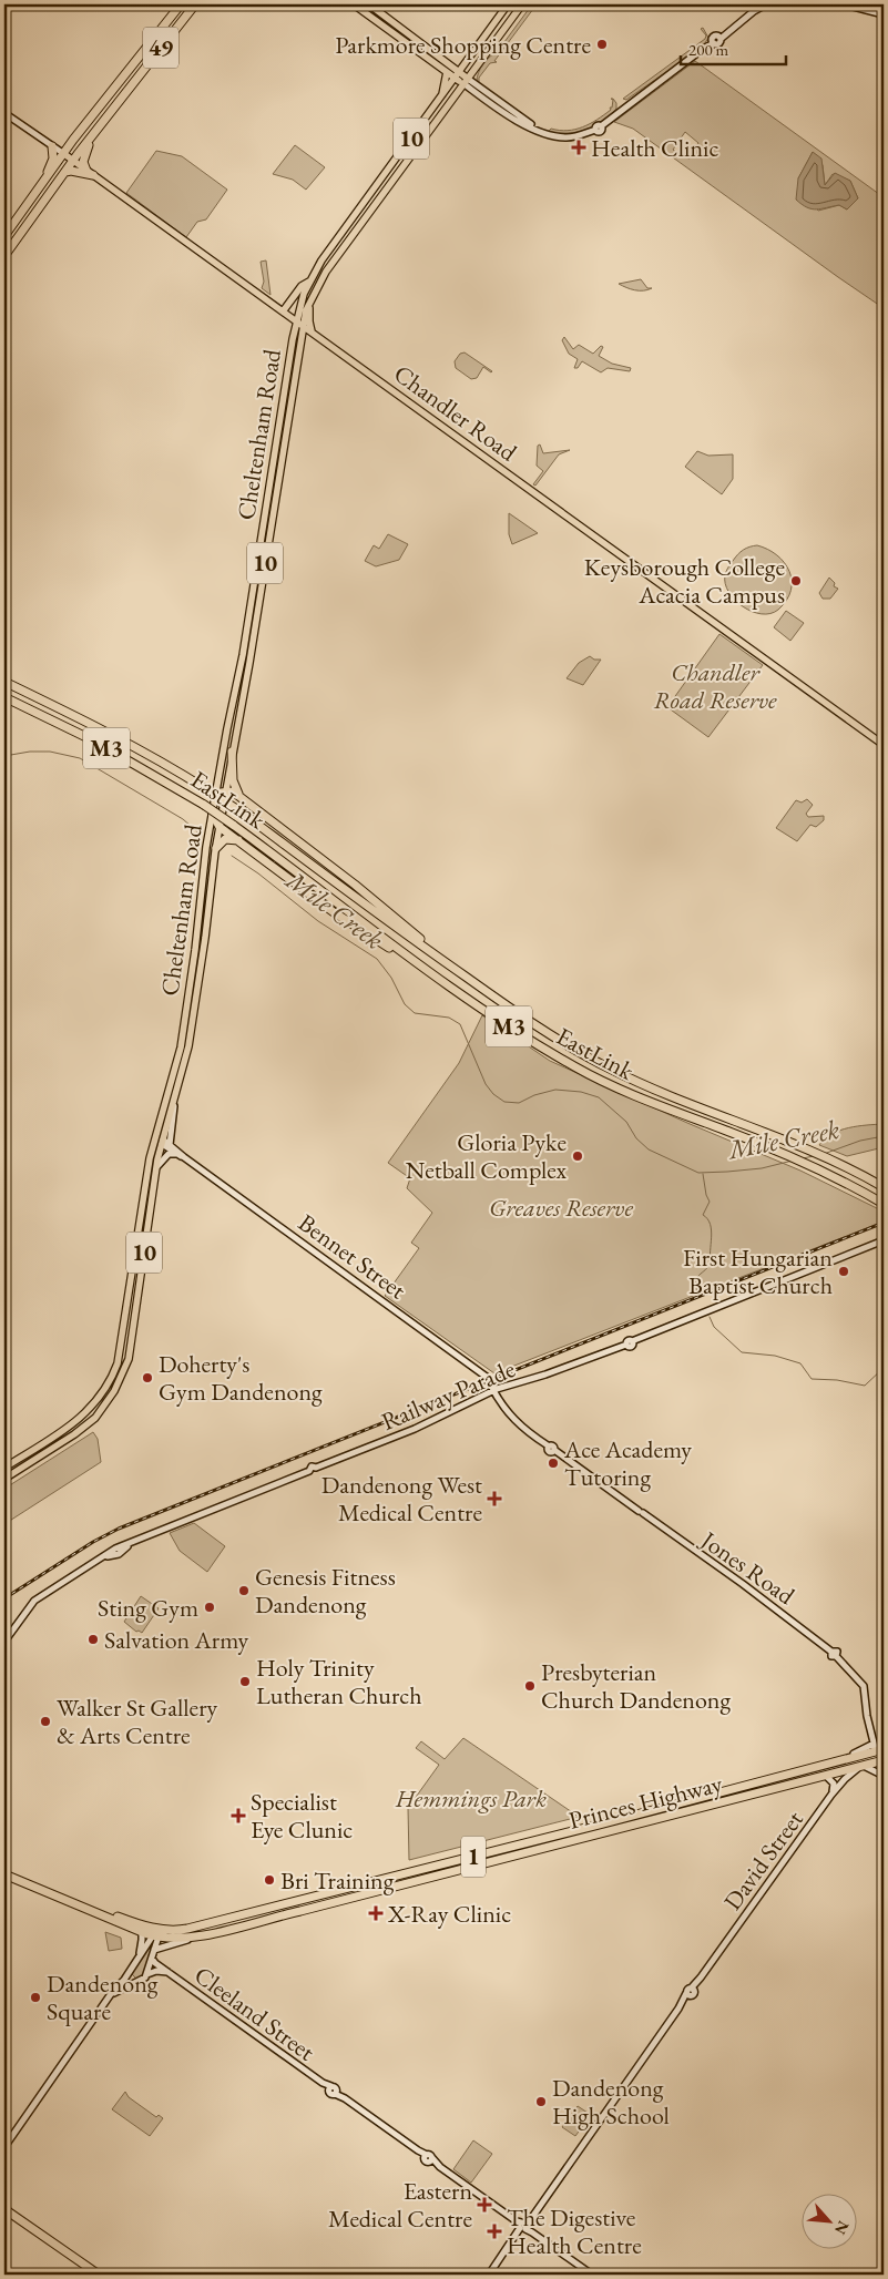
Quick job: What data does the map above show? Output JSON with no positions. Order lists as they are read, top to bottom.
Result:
{
  "streets": {
    "highway": [
      "49",
      "M3",
      "EastLink",
      "Princes Highway",
      "1"
    ],
    "main road": [
      "10",
      "Chandler Road",
      "Cheltenham Road",
      "Bennet Street",
      "Railway Parade",
      "Jones Road",
      "David Street",
      "Cleeland Street"
    ]
  },
  "crossings": [
    ["49", "Chandler Road"],
    ["Chandler Road", "Cheltenham Road"],
    ["Cheltenham Road", "Bennet Street"],
    ["Bennet Street", "Railway Parade"],
    ["Bennet Street", "Jones Road"],
    ["Railway Parade", "Jones Road"],
    ["Jones Road", "Princes Highway"],
    ["Princes Highway", "1"],
    ["Princes Highway", "David Street"],
    ["David Street", "Cleeland Street"]
  ],
  "water": ["Mile Creek"],
  "parks": ["Chandler Road Reserve", "Greaves Reserve", "Hemmings Park"],
  "places": {
    "other": [
      "Parkmore Shopping Centre",
      "Keysborough College Acacia Campus",
      "Gloria Pyke Netball Complex",
      "First Hungarian Baptist Church",
      "Doherty's Gym Dandenong",
      "Ace Academy Tutoring",
      "Genesis Fitness Dandenong",
      "Sting Gym",
      "Salvation Army",
      "Holy Trinity Lutheran Church",
      "Presbyterian Church Dandenong",
      "Walker St Gallery & Arts Centre",
      "Bri Training",
      "Dandenong Square",
      "Dandenong High School"
    ],
    "health": [
      "Health Clinic",
      "Dandenong West Medical Centre",
      "Specialist Eye Clunic",
      "X-Ray Clinic",
      "Eastern Medical Centre",
      "The Digestive Health Centre"
    ]
  },
  "scale_bar": "200 m",
  "north": "bottom right"
}
